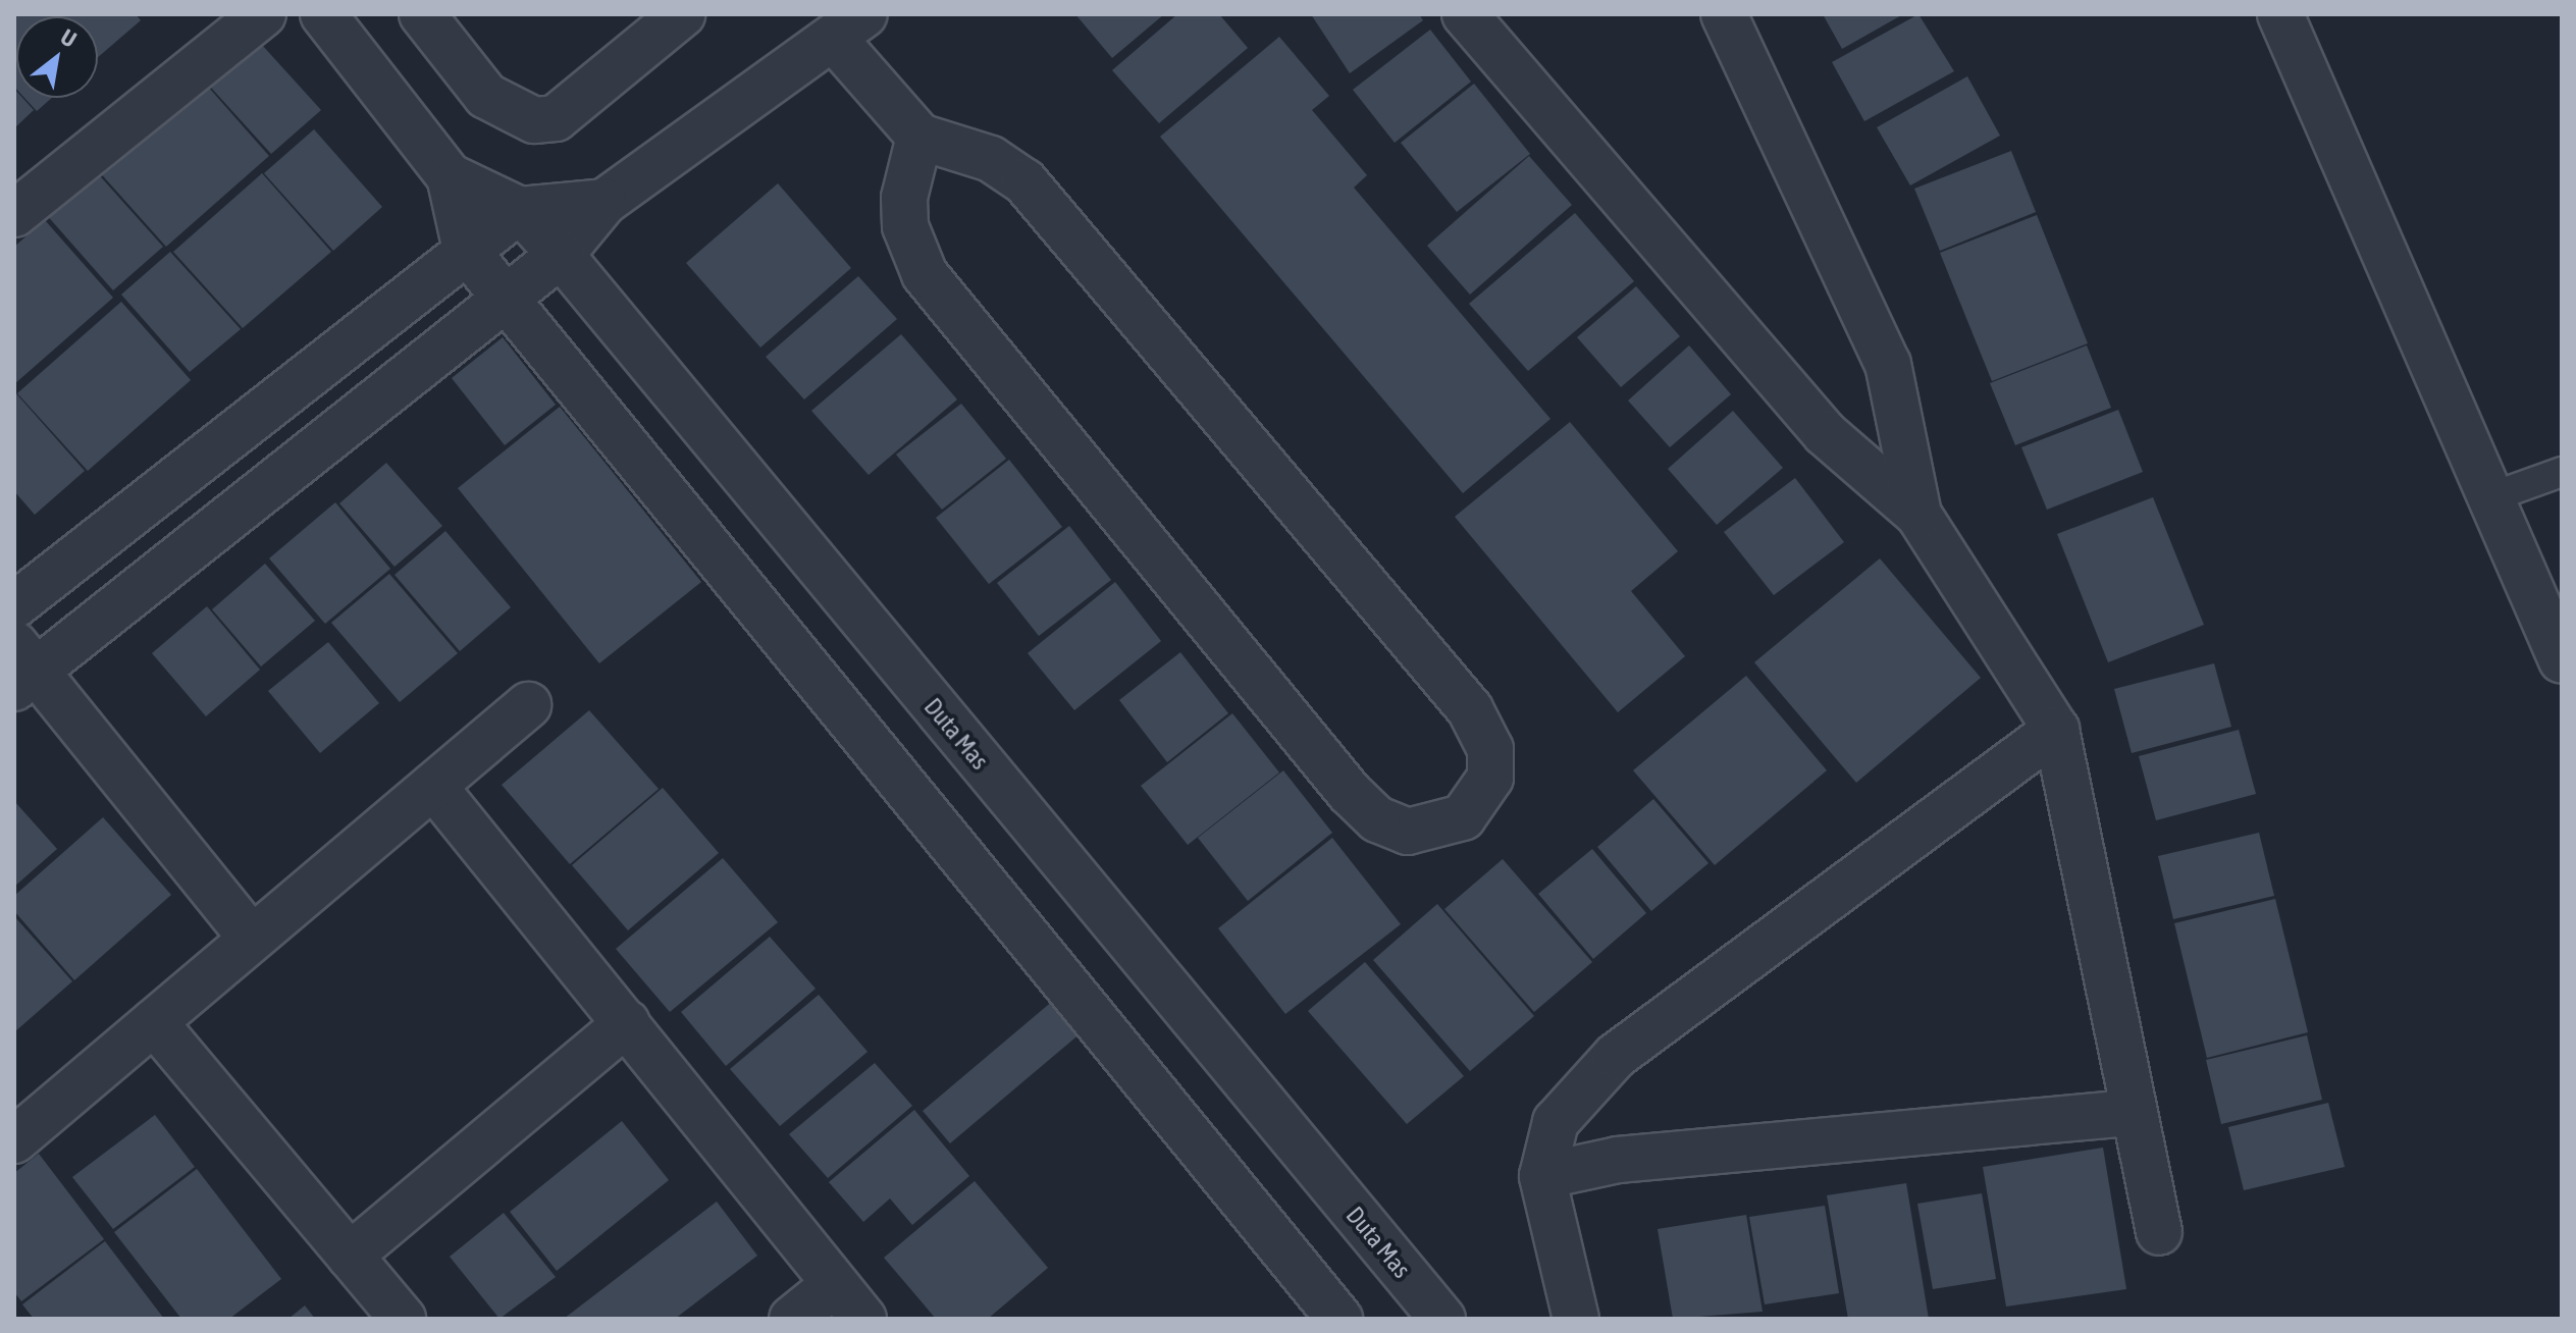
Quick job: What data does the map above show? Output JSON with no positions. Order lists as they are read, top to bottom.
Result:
{
  "streets": {
    "street": ["Duta Mas"]
  },
  "north": "top right"
}
